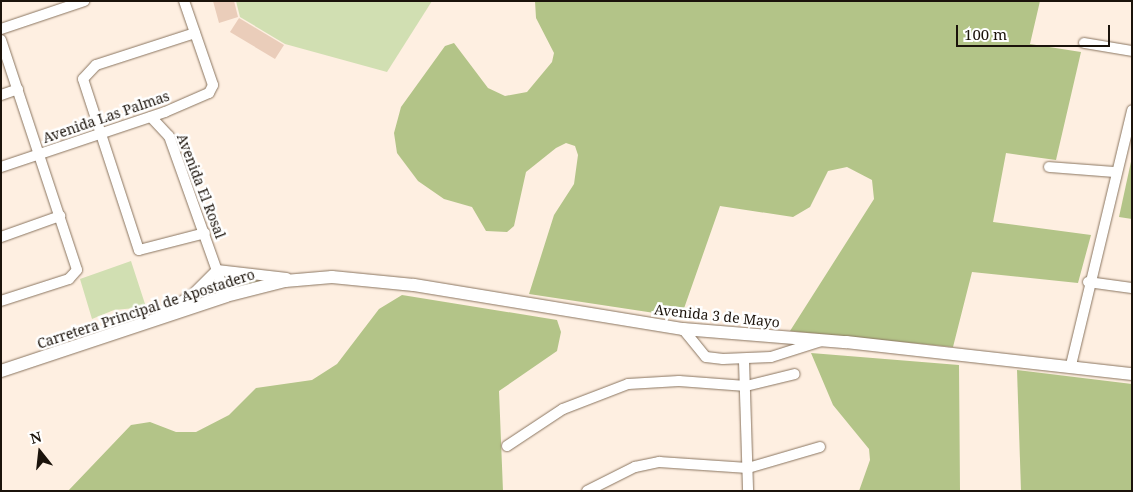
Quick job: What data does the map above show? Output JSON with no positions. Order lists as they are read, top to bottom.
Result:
{
  "streets": {
    "street": [
      "Avenida Las Palmas",
      "Avenida El Rosal",
      "Carretera Principal de Apostadero",
      "Avenida 3 de Mayo"
    ]
  },
  "crossings": [
    ["Avenida Las Palmas", "Avenida El Rosal"],
    ["Avenida El Rosal", "Carretera Principal de Apostadero"],
    ["Carretera Principal de Apostadero", "Avenida 3 de Mayo"]
  ],
  "scale_bar": "100 m",
  "north": "top"
}
